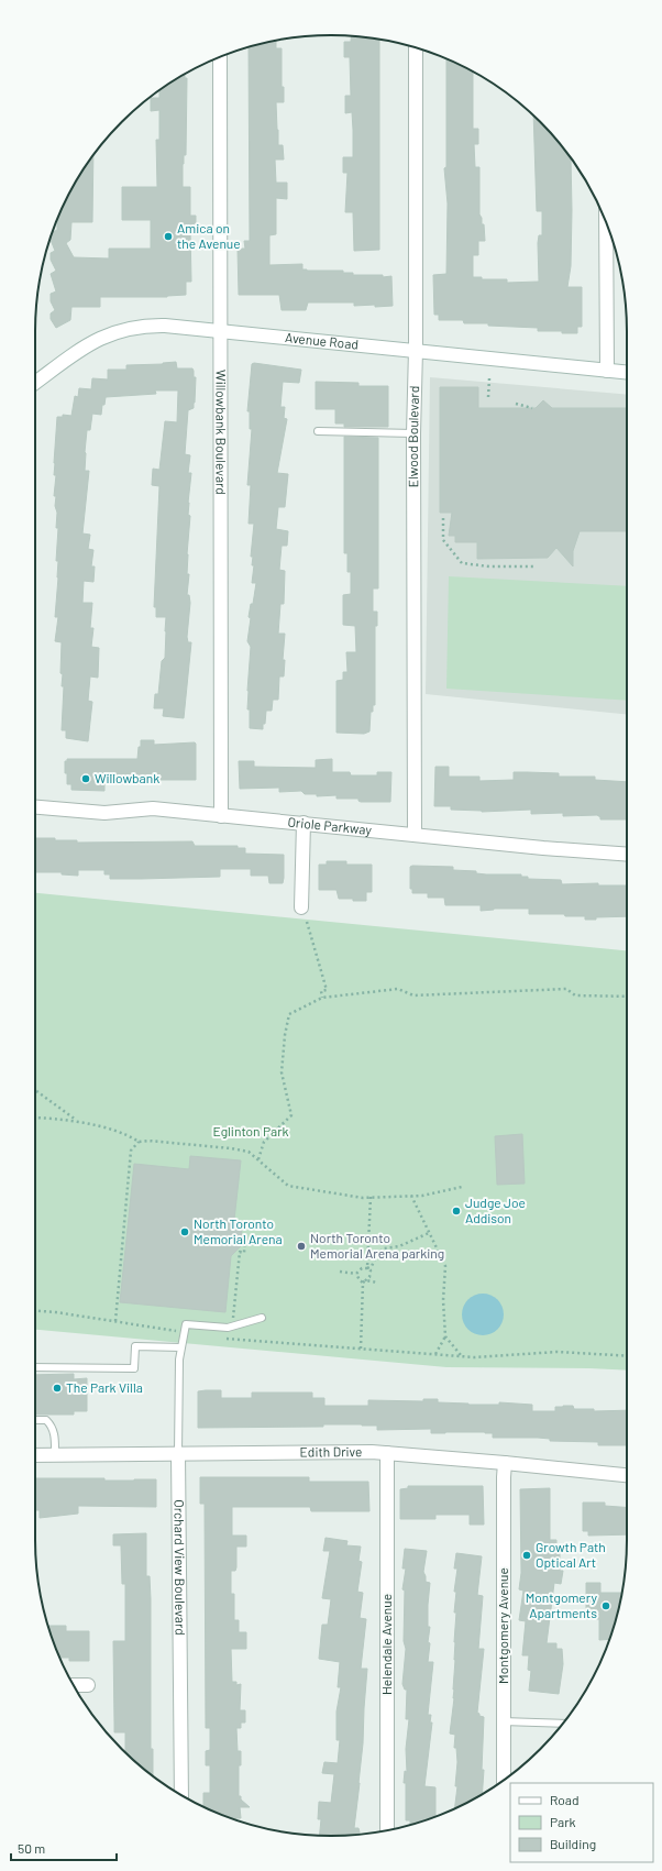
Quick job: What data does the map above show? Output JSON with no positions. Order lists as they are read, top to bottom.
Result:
{
  "streets": {
    "street": [
      "Avenue Road",
      "Willowbank Boulevard",
      "Elwood Boulevard",
      "Oriole Parkway",
      "Edith Drive",
      "Orchard View Boulevard",
      "Montgomery Avenue",
      "Helendale Avenue"
    ]
  },
  "crossings": [
    ["Avenue Road", "Willowbank Boulevard"],
    ["Avenue Road", "Elwood Boulevard"],
    ["Willowbank Boulevard", "Oriole Parkway"],
    ["Elwood Boulevard", "Oriole Parkway"],
    ["Edith Drive", "Orchard View Boulevard"],
    ["Edith Drive", "Montgomery Avenue"],
    ["Edith Drive", "Helendale Avenue"]
  ],
  "parks": ["Eglinton Park"],
  "places": [
    "Amica on the Avenue",
    "Willowbank",
    "Judge Joe Addison",
    "North Toronto Memorial Arena",
    "North Toronto Memorial Arena parking",
    "The Park Villa",
    "Growth Path Optical Art",
    "Montgomery Apartments"
  ],
  "legend": ["Road", "Park", "Building"],
  "scale_bar": "50 m"
}
